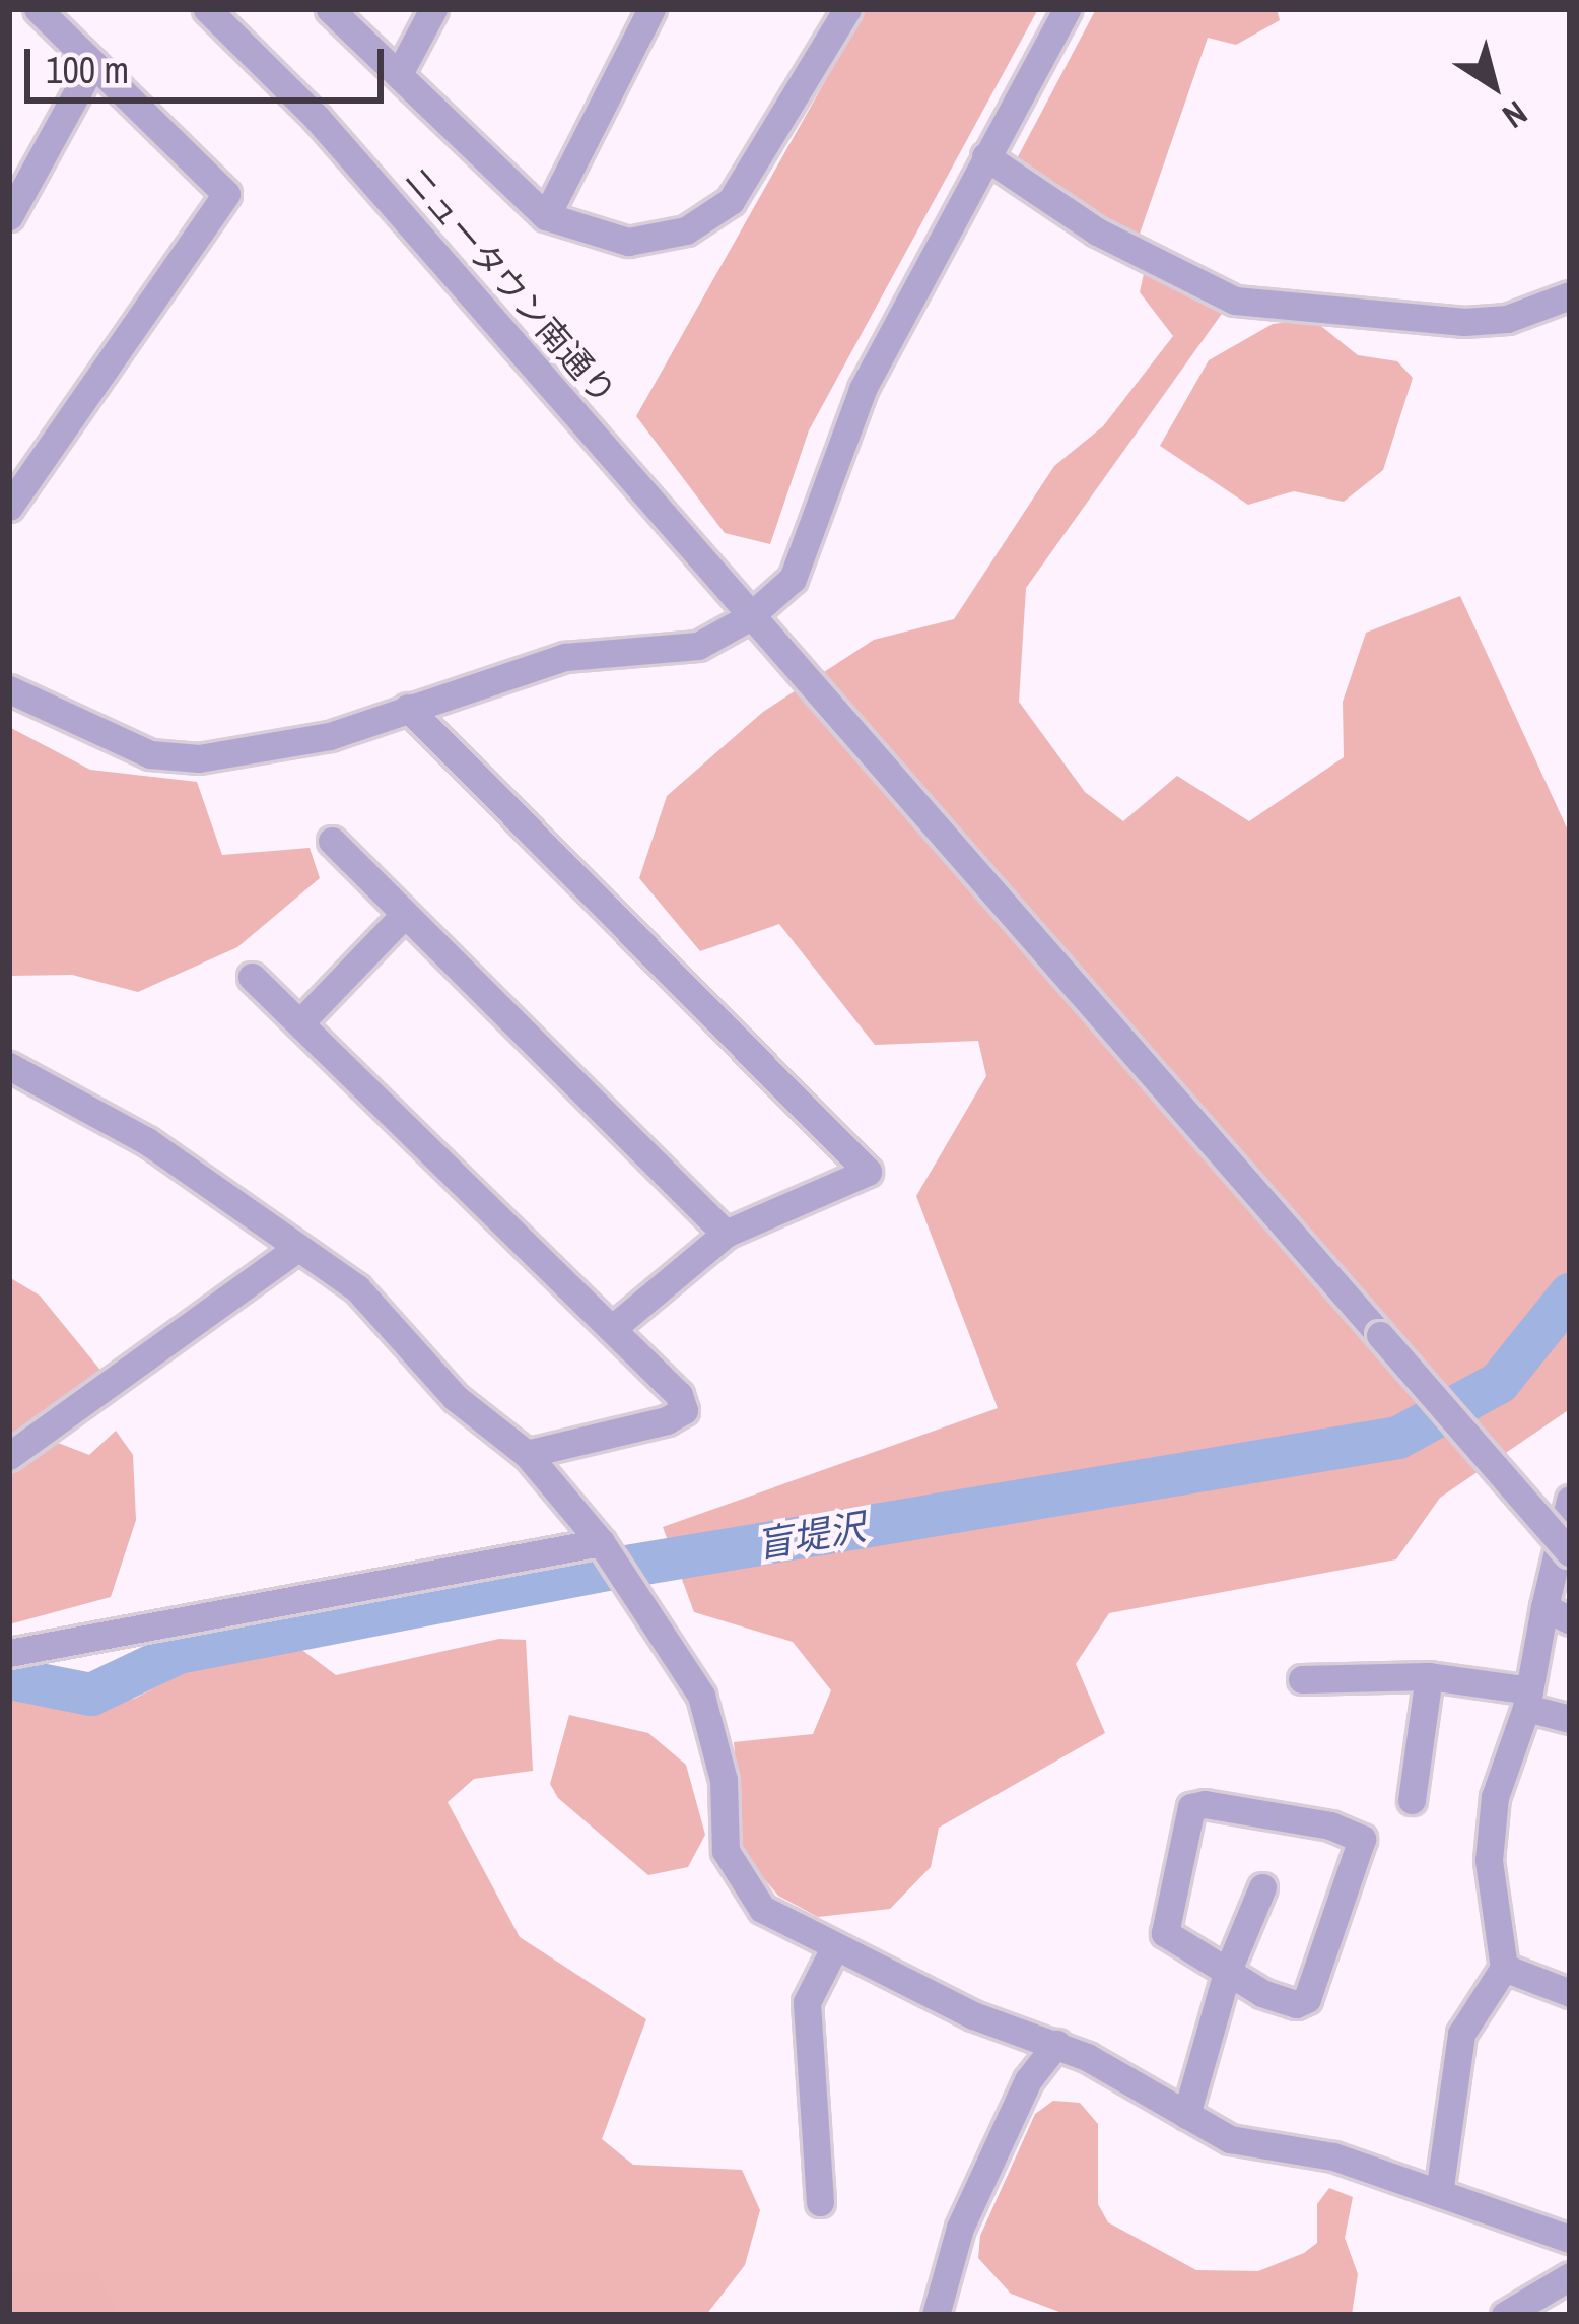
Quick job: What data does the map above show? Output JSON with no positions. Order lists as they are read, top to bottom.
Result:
{
  "streets": {
    "street": ["ニュータウン南通り"]
  },
  "water": ["盲堤沢"],
  "scale_bar": "100 m",
  "north": "bottom right"
}
